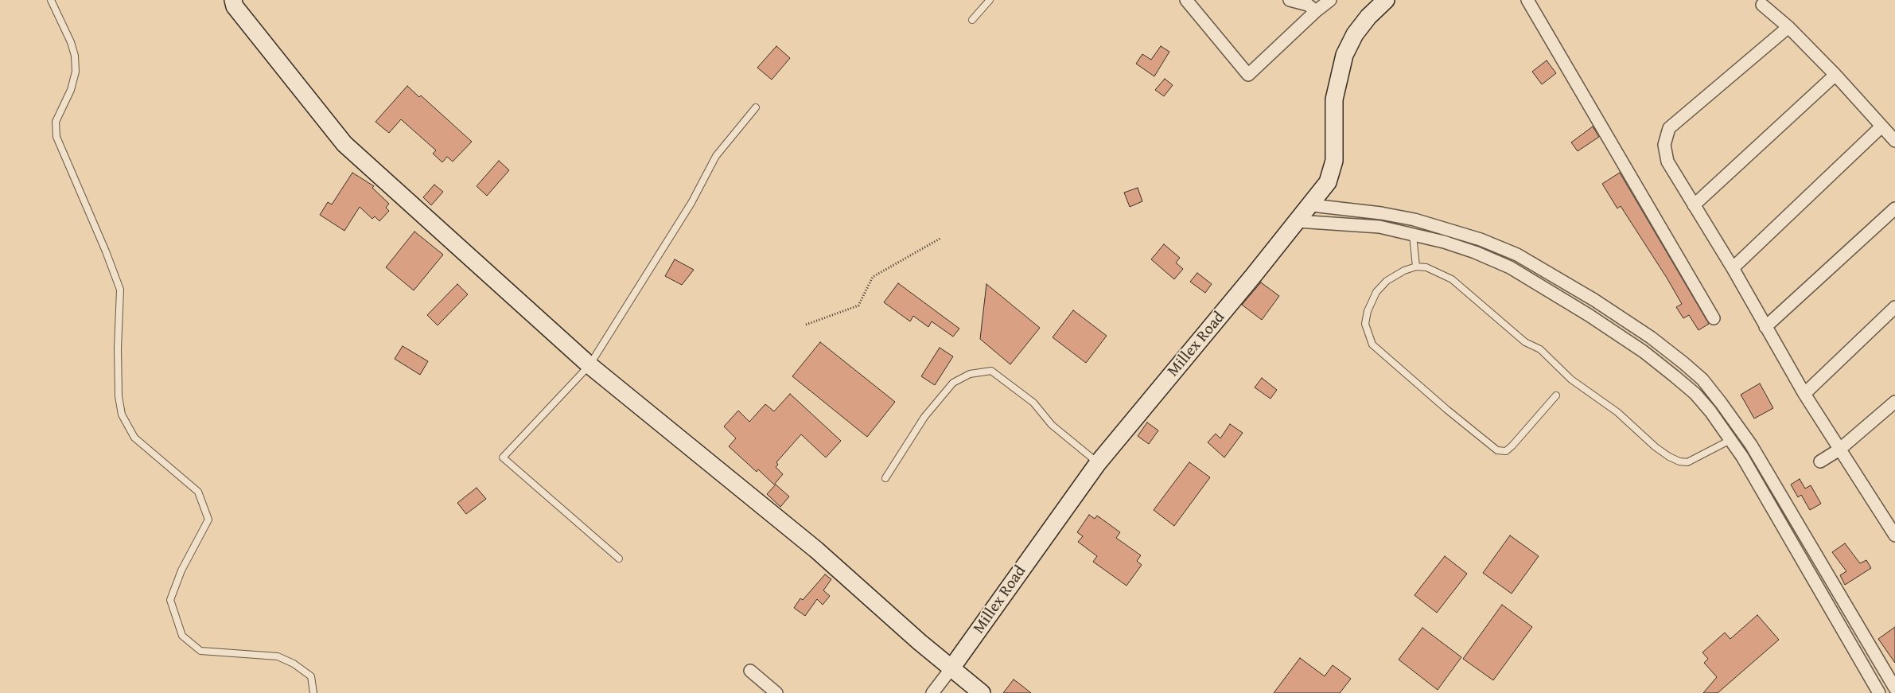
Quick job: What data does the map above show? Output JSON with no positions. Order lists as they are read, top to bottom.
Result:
{
  "streets": {
    "street": ["Millex Road"]
  }
}
